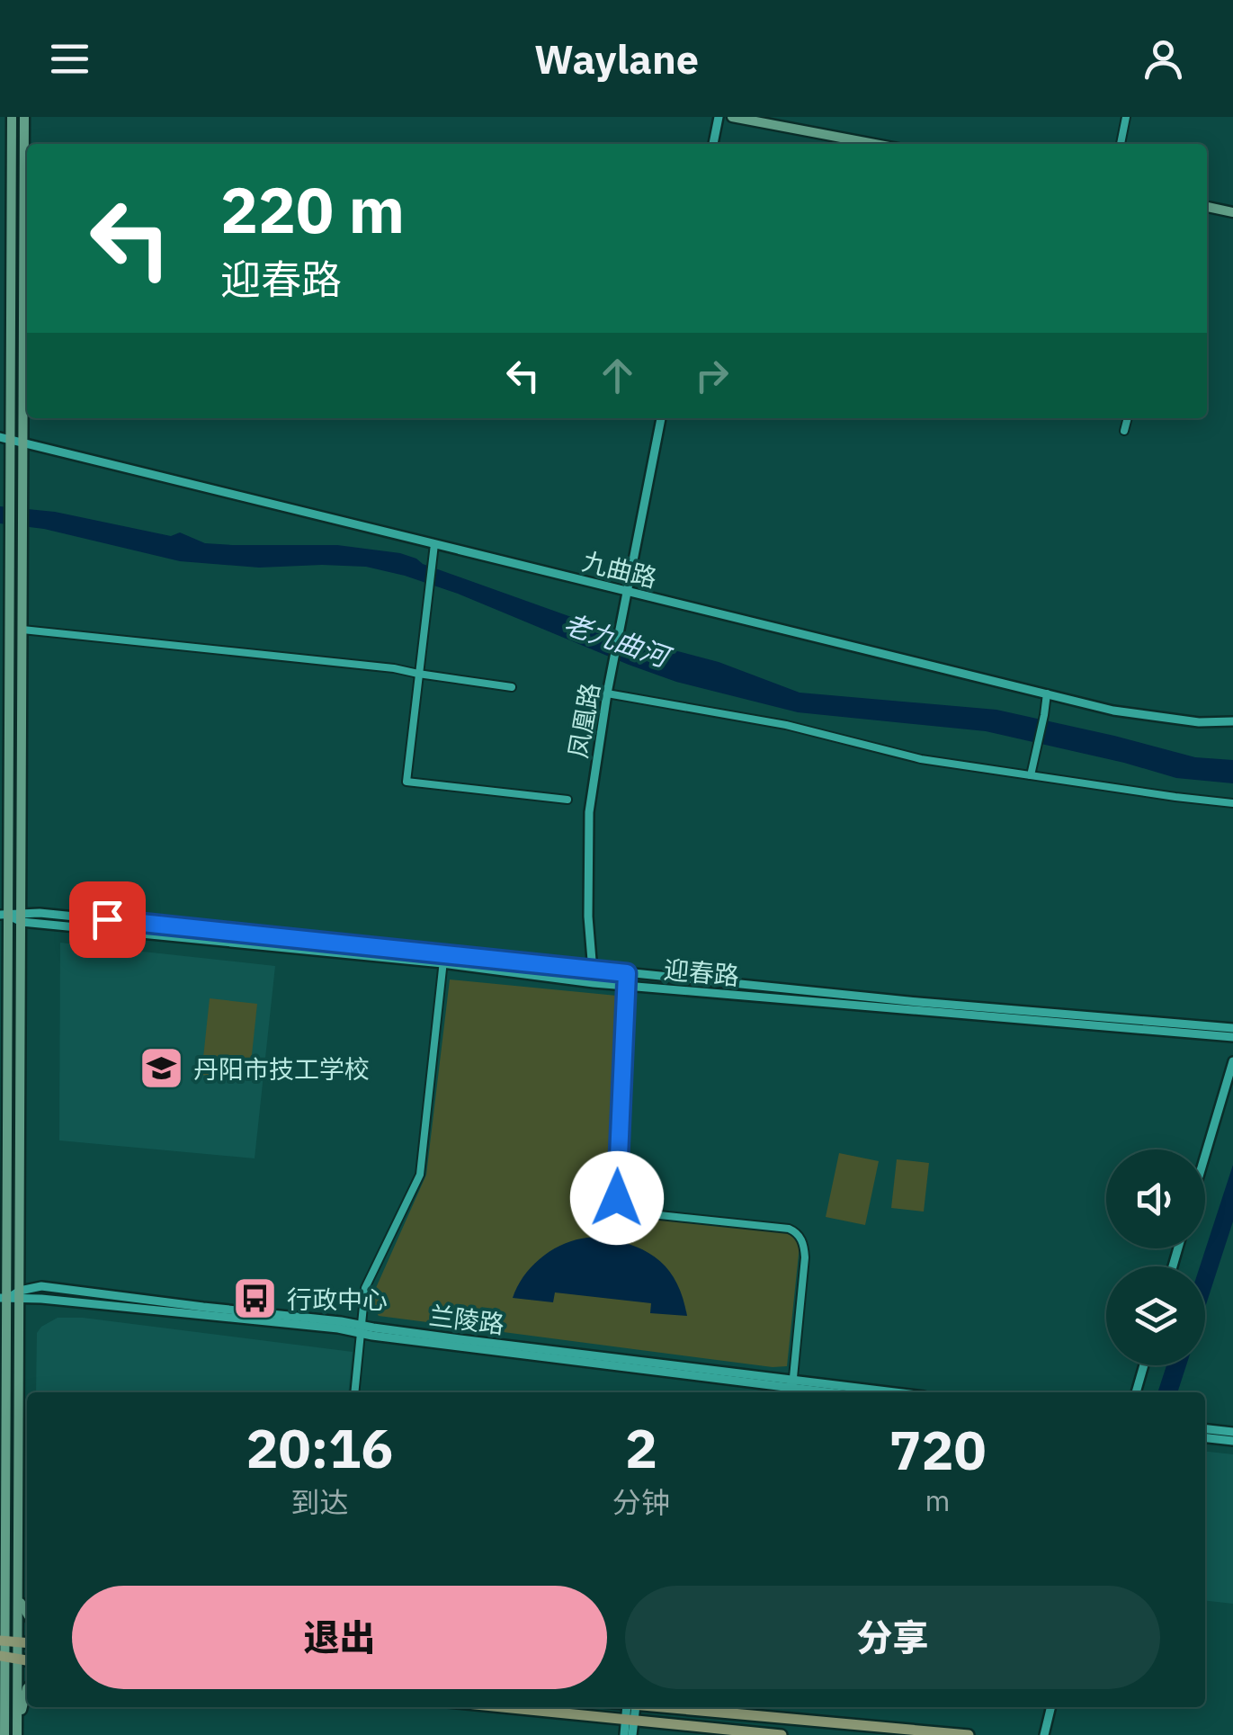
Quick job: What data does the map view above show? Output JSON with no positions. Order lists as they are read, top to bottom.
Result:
{
  "streets": {
    "street": [
      "九曲路",
      "凤凰路",
      "迎春路",
      "兰陵路"
    ]
  },
  "crossings": [
    ["九曲路", "凤凰路"],
    ["凤凰路", "迎春路"]
  ],
  "water": ["老九曲河"],
  "places": {
    "school or university": ["丹阳市技工学校"],
    "bus stop": ["行政中心"]
  },
  "page": {
    "header": "Waylane",
    "turn": ["220 m", "迎春路"],
    "eta": [
      "20:16",
      "到达",
      "2",
      "分钟",
      "720",
      "m"
    ],
    "buttons": ["退出", "分享"]
  }
}
